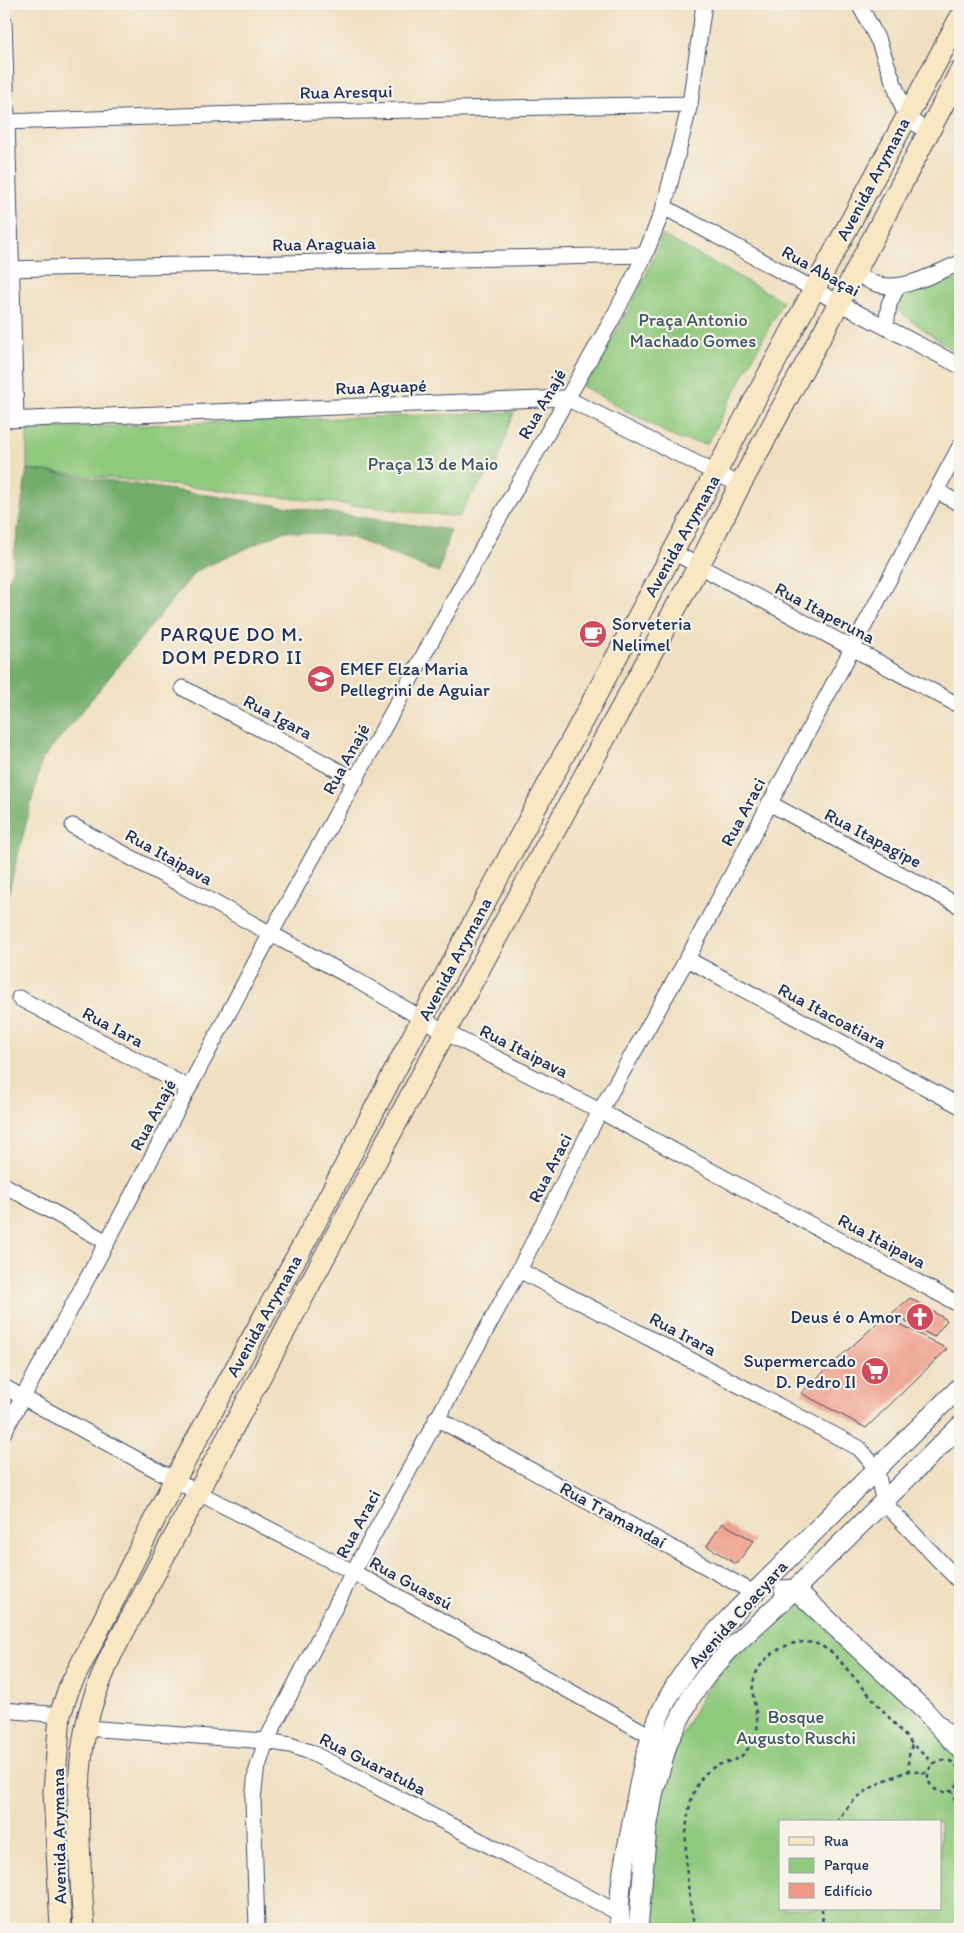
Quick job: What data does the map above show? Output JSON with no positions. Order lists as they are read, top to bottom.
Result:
{
  "streets": {
    "main road": ["Avenida Arymana"],
    "street": [
      "Rua Aresqui",
      "Rua Araguaia",
      "Rua Abaçai",
      "Rua Aguapé",
      "Rua Anajé",
      "Rua Itaperuna",
      "Rua Igara",
      "Rua Araci",
      "Rua Itapagipe",
      "Rua Itaipava",
      "Rua Itacoatiara",
      "Rua Iara",
      "Rua Irara",
      "Rua Tramandaí",
      "Rua Guassú",
      "Avenida Coacyara",
      "Rua Guaratuba"
    ]
  },
  "crossings": [
    ["Rua Aresqui", "Rua Anajé"],
    ["Avenida Arymana", "Rua Abaçai"],
    ["Avenida Arymana", "Rua Aguapé"],
    ["Avenida Arymana", "Rua Itaperuna"],
    ["Avenida Arymana", "Rua Itaipava"],
    ["Avenida Arymana", "Rua Guassú"],
    ["Avenida Arymana", "Rua Guaratuba"],
    ["Rua Araguaia", "Rua Anajé"],
    ["Rua Abaçai", "Rua Anajé"],
    ["Rua Aguapé", "Rua Anajé"],
    ["Rua Anajé", "Rua Igara"],
    ["Rua Anajé", "Rua Itaipava"],
    ["Rua Anajé", "Rua Iara"],
    ["Rua Anajé", "Rua Guassú"],
    ["Rua Itaperuna", "Rua Araci"],
    ["Rua Araci", "Rua Itapagipe"],
    ["Rua Araci", "Rua Itaipava"],
    ["Rua Araci", "Rua Itacoatiara"],
    ["Rua Araci", "Rua Irara"],
    ["Rua Araci", "Rua Tramandaí"],
    ["Rua Araci", "Rua Guassú"],
    ["Rua Araci", "Rua Guaratuba"],
    ["Rua Irara", "Avenida Coacyara"],
    ["Rua Tramandaí", "Avenida Coacyara"],
    ["Rua Guassú", "Avenida Coacyara"],
    ["Avenida Coacyara", "Rua Guaratuba"]
  ],
  "districts": ["PARQUE DO M. DOM PEDRO II"],
  "parks": ["Praça Antonio Machado Gomes", "Praça 13 de Maio", "Bosque Augusto Ruschi"],
  "places": {
    "cafe": ["Sorveteria Nelimel"],
    "school or university": ["EMEF Elza Maria Pellegrini de Aguiar"],
    "church": ["Deus é o Amor"],
    "supermarket": ["Supermercado D. Pedro II"]
  },
  "legend": ["Rua", "Parque", "Edifício"]
}
